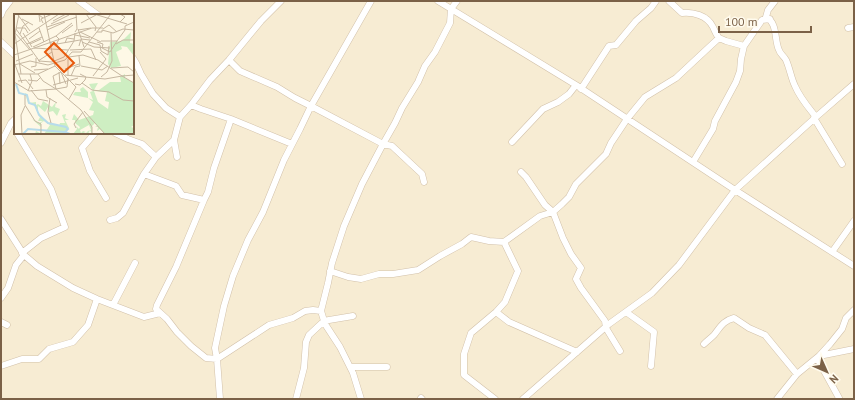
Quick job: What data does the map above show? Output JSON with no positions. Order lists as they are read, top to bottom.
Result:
{
  "scale_bar": "100 m",
  "north": "bottom right"
}
